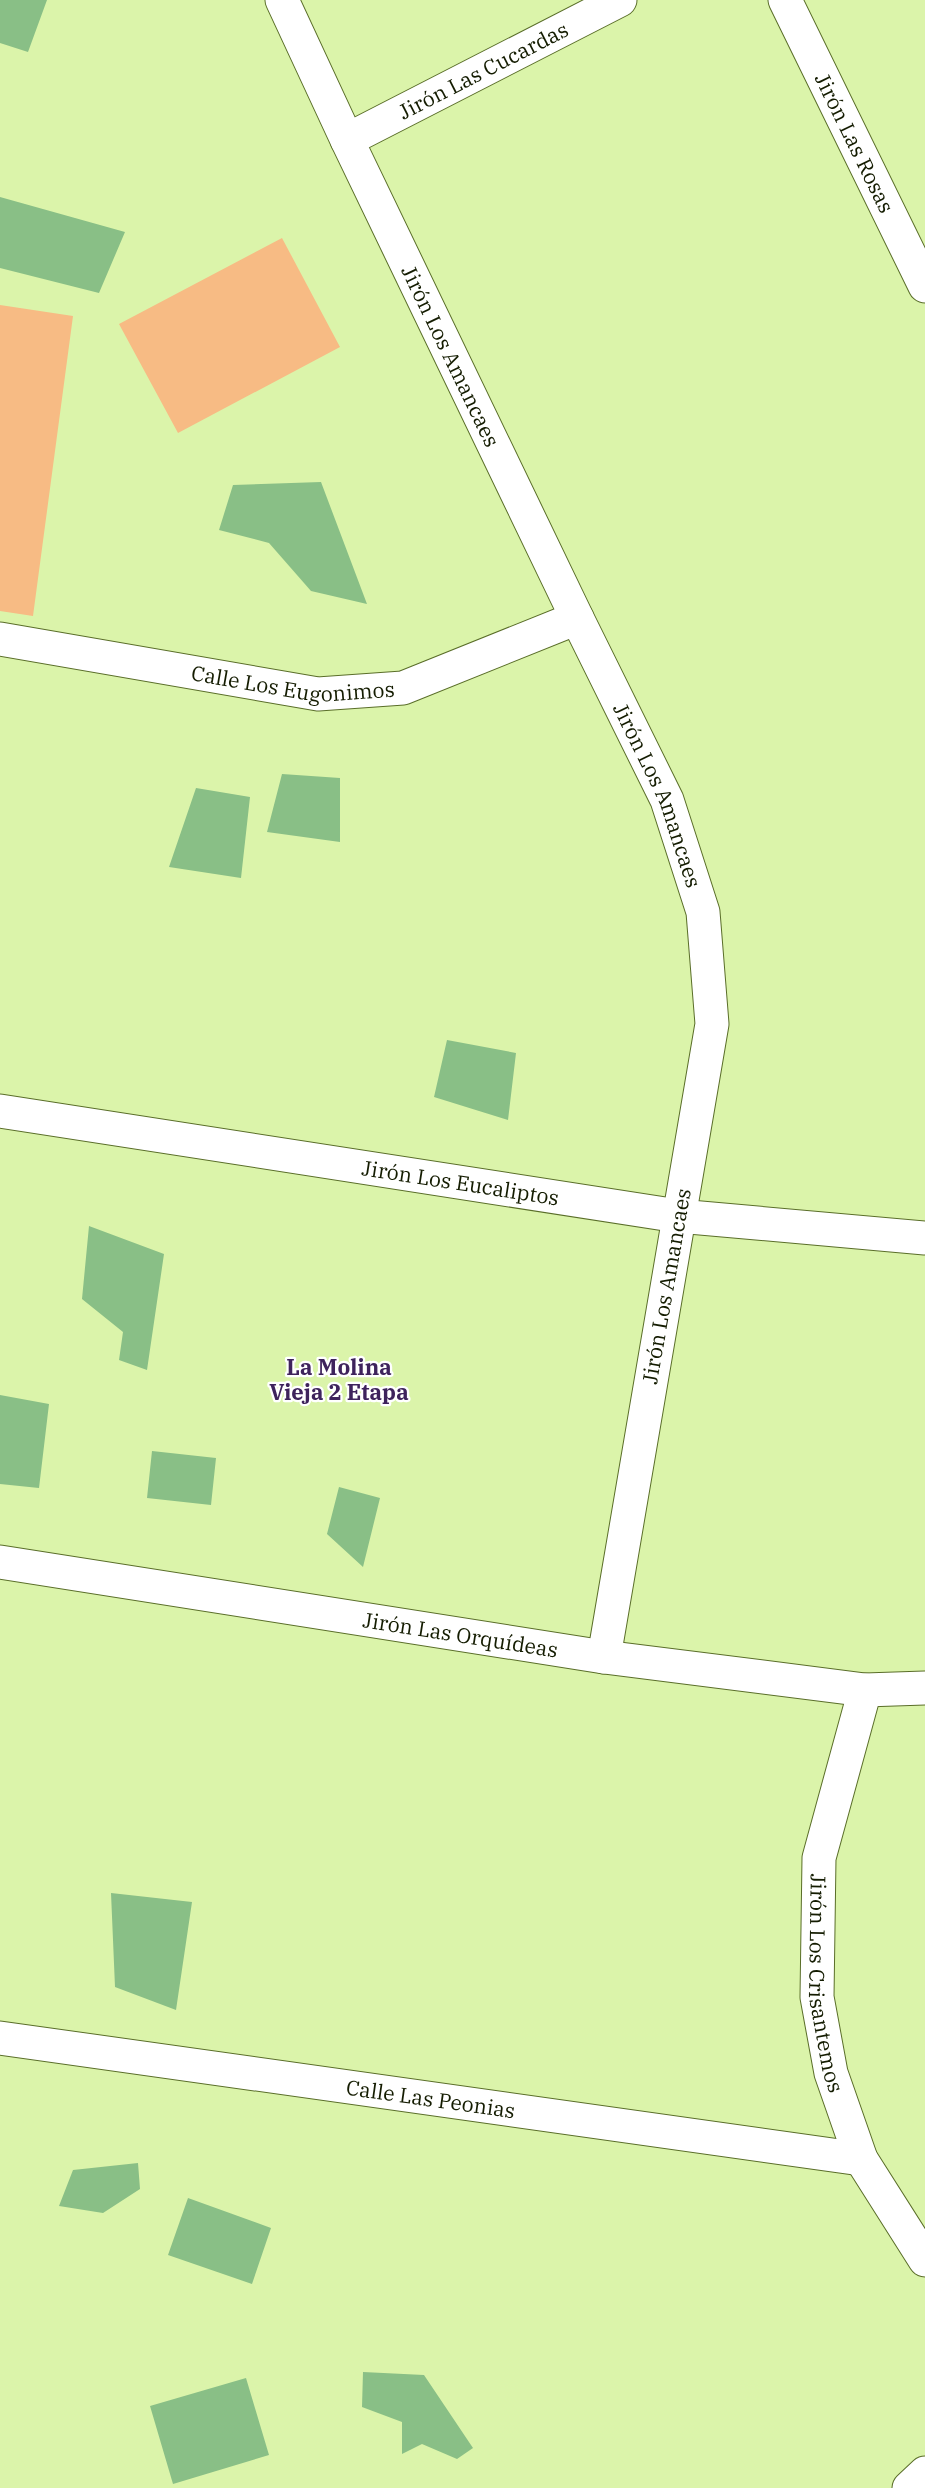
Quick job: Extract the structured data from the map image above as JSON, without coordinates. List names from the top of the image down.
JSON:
{
  "streets": {
    "street": [
      "Jirón Las Cucardas",
      "Jirón Las Rosas",
      "Jirón Los Amancaes",
      "Calle Los Eugonimos",
      "Jirón Los Eucaliptos",
      "Jirón Las Orquídeas",
      "Jirón Los Crisantemos",
      "Calle Las Peonias"
    ]
  },
  "crossings": [
    ["Jirón Las Cucardas", "Jirón Los Amancaes"],
    ["Jirón Los Amancaes", "Calle Los Eugonimos"],
    ["Jirón Los Amancaes", "Jirón Los Eucaliptos"],
    ["Jirón Los Amancaes", "Jirón Las Orquídeas"],
    ["Jirón Las Orquídeas", "Jirón Los Crisantemos"],
    ["Jirón Los Crisantemos", "Calle Las Peonias"]
  ],
  "districts": ["La Molina Vieja 2 Etapa"]
}
